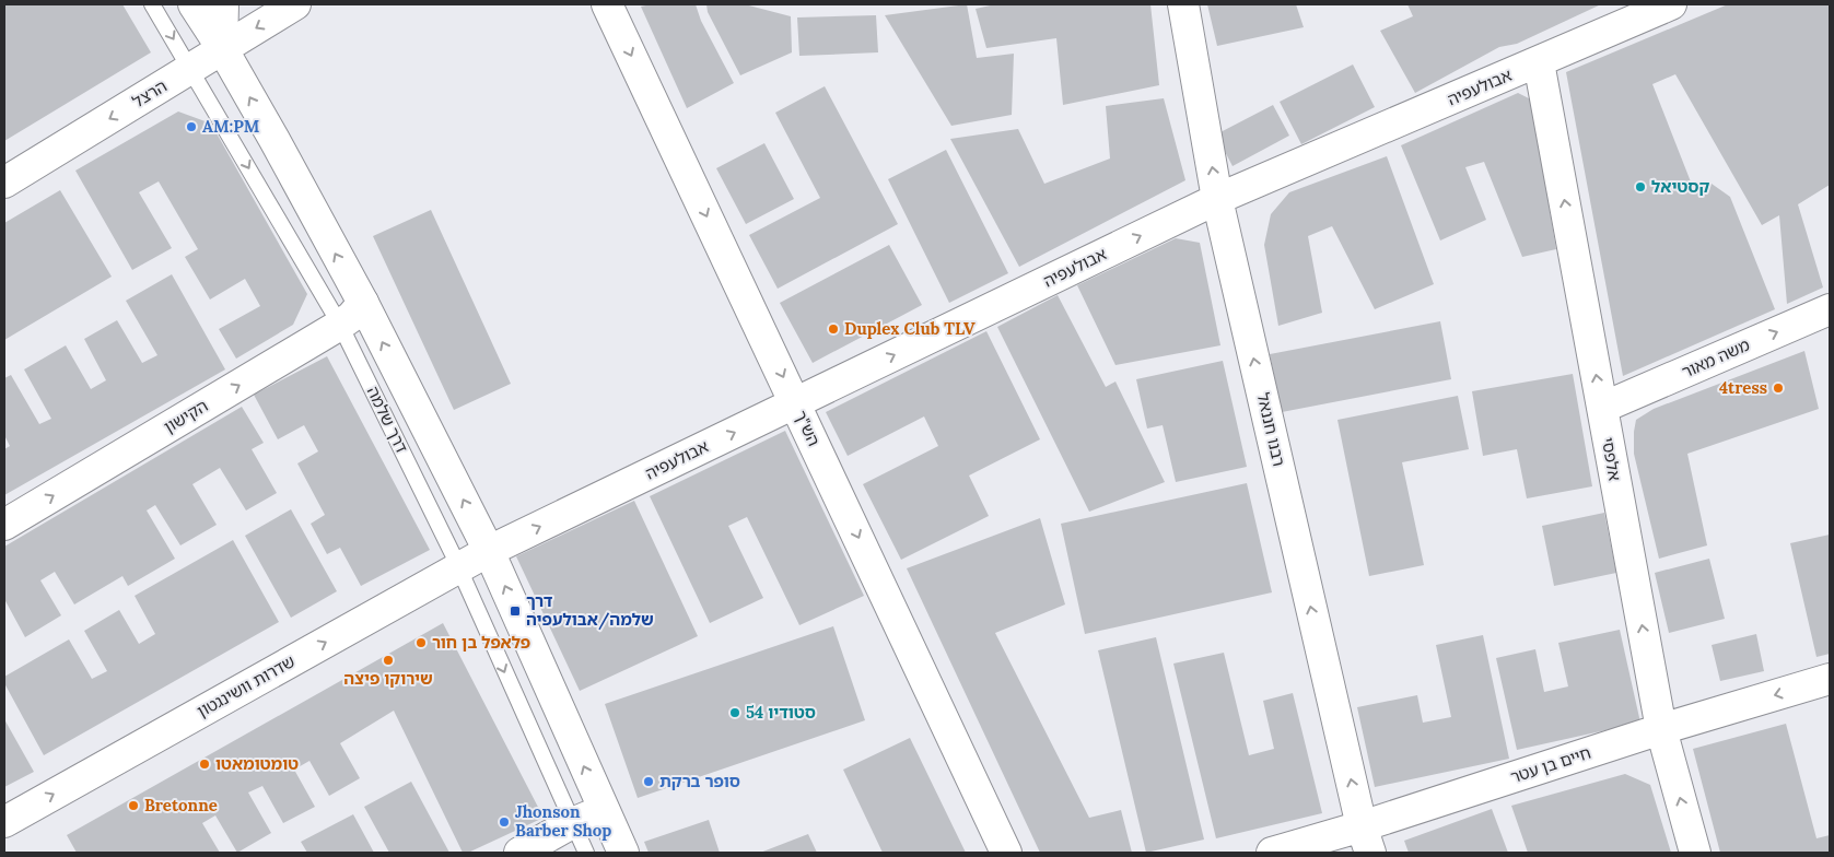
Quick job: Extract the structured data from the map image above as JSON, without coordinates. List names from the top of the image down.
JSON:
{
  "streets": {
    "street": [
      "אבולעפיה",
      "הרצל",
      "משה מאור",
      "הקישון",
      "דרך שלמה",
      "הש\"ך",
      "רבנו חננאל",
      "אלפסי",
      "שדרות וושינגטון",
      "חיים בן עטר"
    ]
  },
  "crossings": [
    ["אבולעפיה", "דרך שלמה"],
    ["אבולעפיה", "הש\"ך"],
    ["אבולעפיה", "רבנו חננאל"],
    ["אבולעפיה", "אלפסי"],
    ["אבולעפיה", "שדרות וושינגטון"],
    ["הרצל", "דרך שלמה"],
    ["משה מאור", "אלפסי"],
    ["הקישון", "דרך שלמה"],
    ["דרך שלמה", "שדרות וושינגטון"],
    ["רבנו חננאל", "חיים בן עטר"],
    ["אלפסי", "חיים בן עטר"]
  ],
  "one_way": [
    "אבולעפיה",
    "הרצל",
    "משה מאור",
    "הקישון",
    "הש\"ך",
    "רבנו חננאל",
    "אלפסי",
    "שדרות וושינגטון"
  ],
  "places": {
    "other": [
      "AM:PM",
      "קסטיאל",
      "Duplex Club TLV",
      "4tress",
      "פלאפל בן חור",
      "שירוקו פיצה",
      "סטודיו 54",
      "טומטומאטו",
      "סופר ברקת",
      "Bretonne",
      "Jhonson Barber Shop"
    ],
    "transit": ["דרך שלמה/אבולעפיה"]
  }
}
